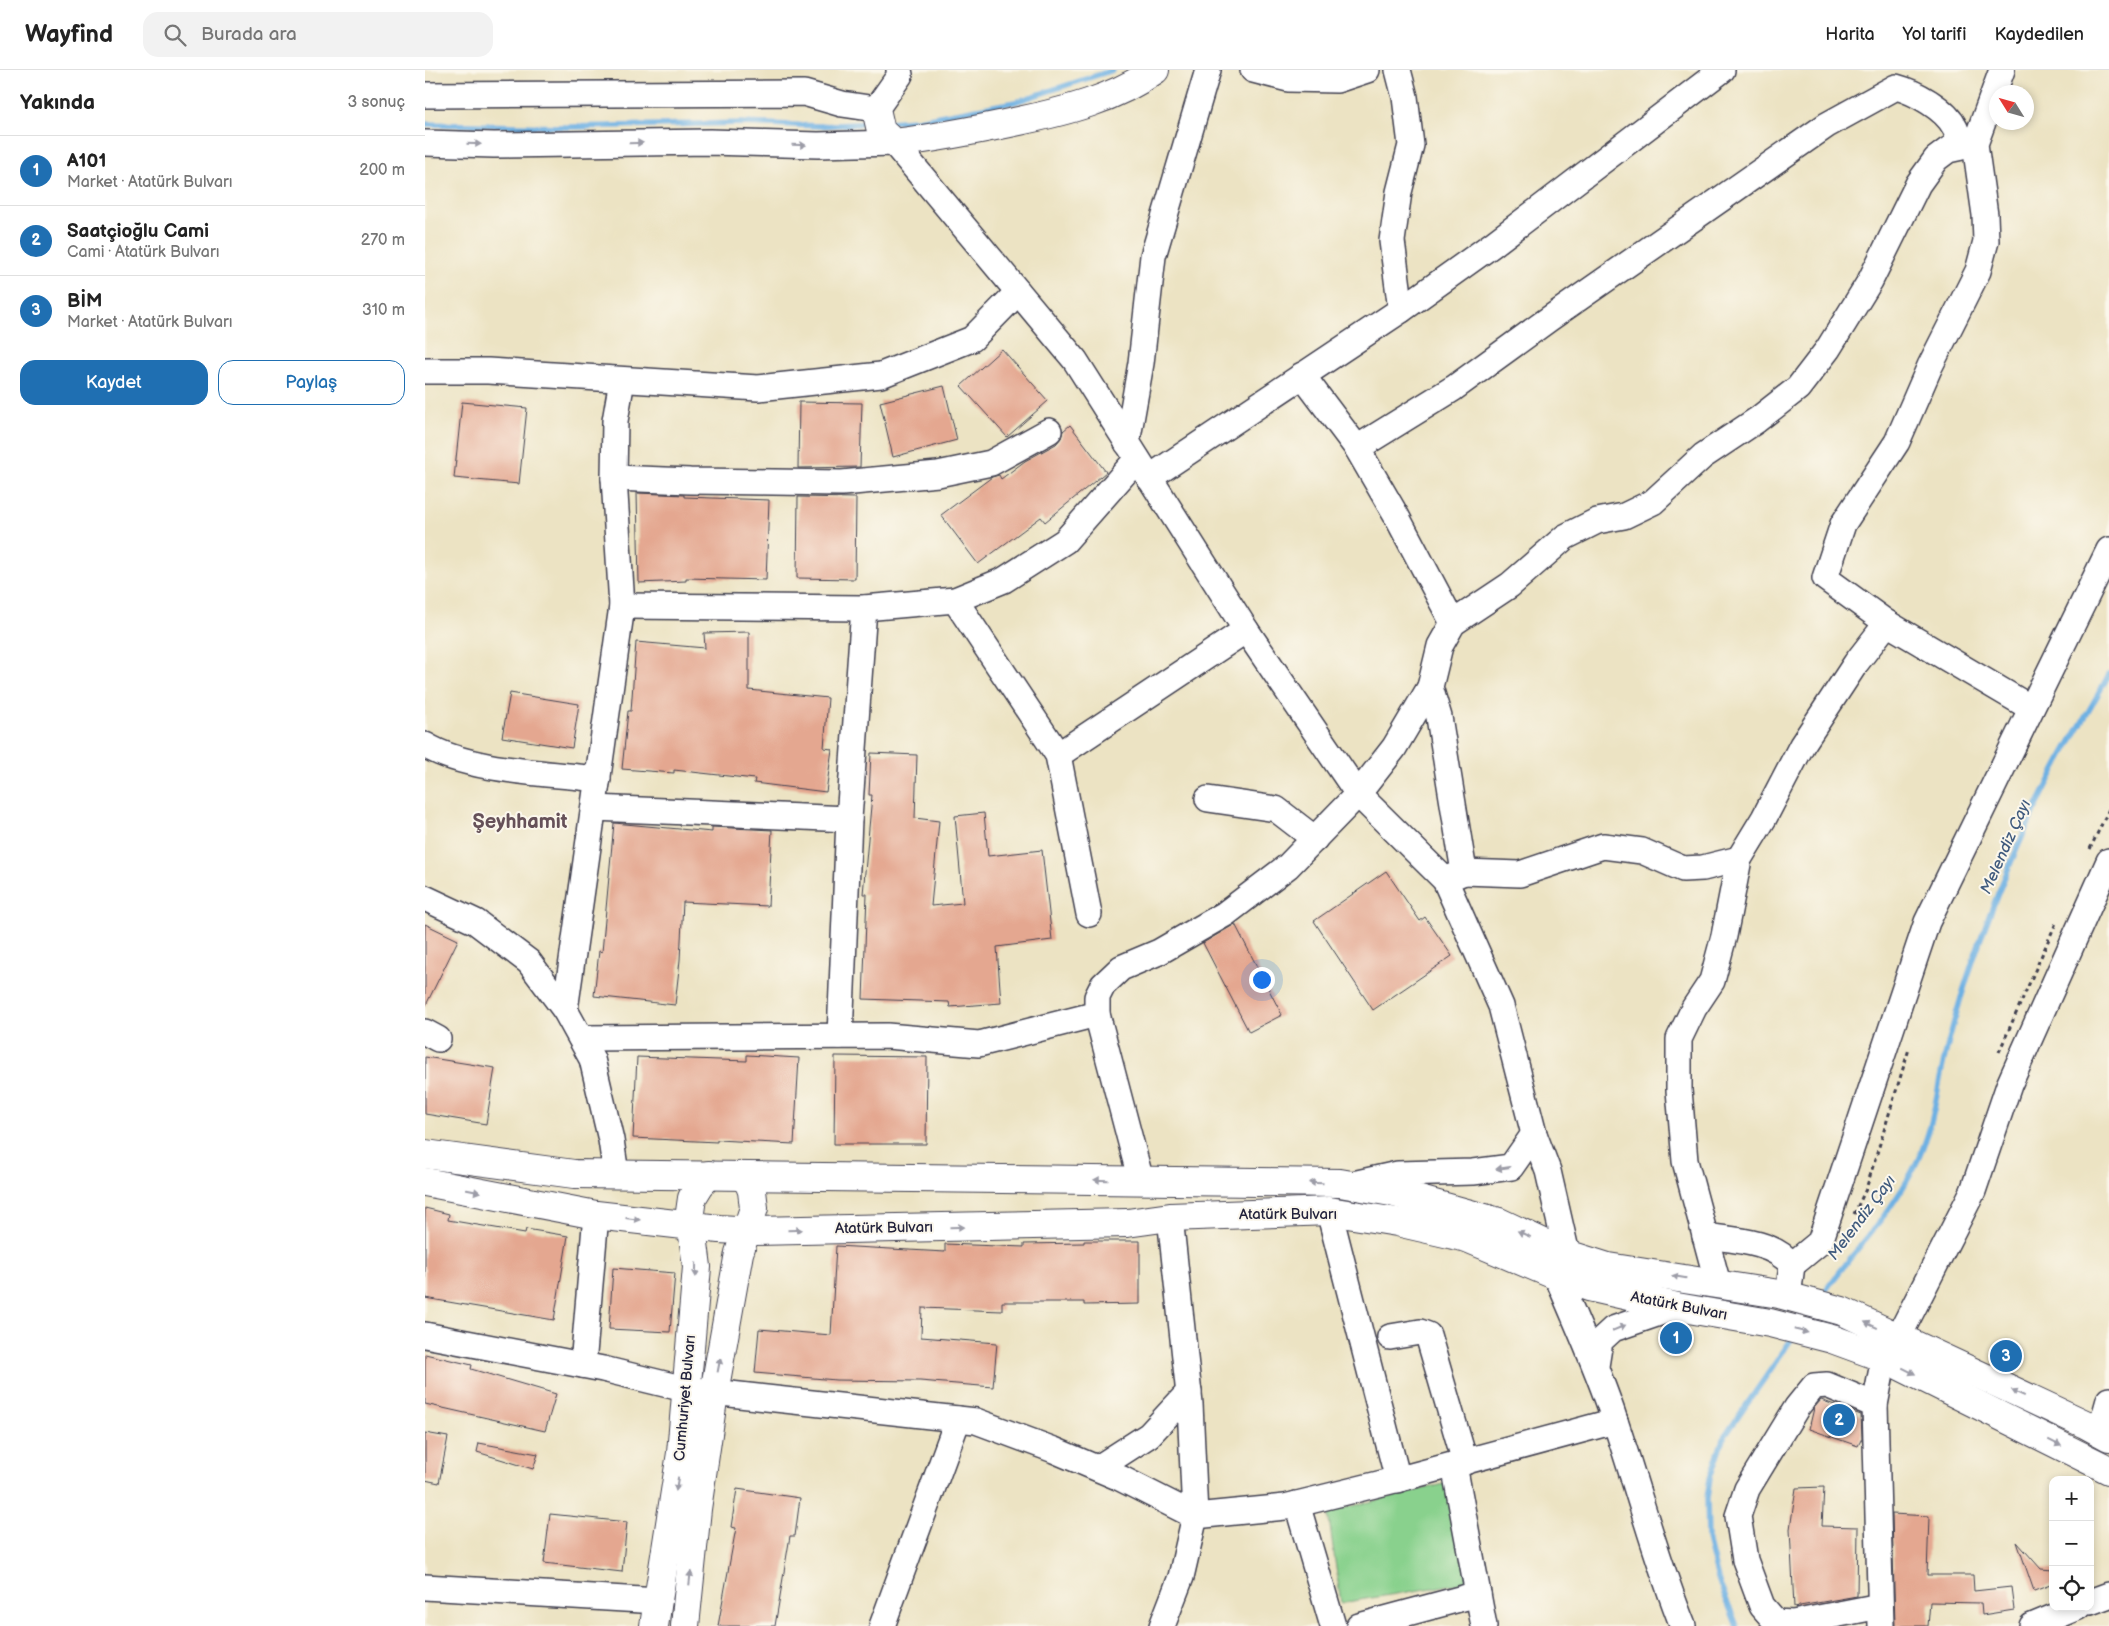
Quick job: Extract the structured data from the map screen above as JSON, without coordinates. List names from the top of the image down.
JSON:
{
  "streets": {
    "main road": ["Atatürk Bulvarı", "Cumhuriyet Bulvarı"]
  },
  "crossings": [
    ["Atatürk Bulvarı", "Cumhuriyet Bulvarı"]
  ],
  "districts": ["Şeyhhamit"],
  "water": ["Melendiz Çayı"],
  "north": "top left",
  "page": {
    "header": "Wayfind",
    "search": "Burada ara",
    "nav": ["Harita", "Yol tarifi", "Kaydedilen"],
    "heading": ["Yakında", "3 sonuç"],
    "list": [
      {
        "mark": "1",
        "name": "A101",
        "note": "Market · Atatürk Bulvarı",
        "value": "200 m"
      },
      {
        "mark": "2",
        "name": "Saatçioğlu Cami",
        "note": "Cami · Atatürk Bulvarı",
        "value": "270 m"
      },
      {
        "mark": "3",
        "name": "BİM",
        "note": "Market · Atatürk Bulvarı",
        "value": "310 m"
      }
    ],
    "buttons": ["Kaydet", "Paylaş"],
    "pins": ["1", "3", "2"],
    "map_buttons": ["+", "−"]
  }
}
